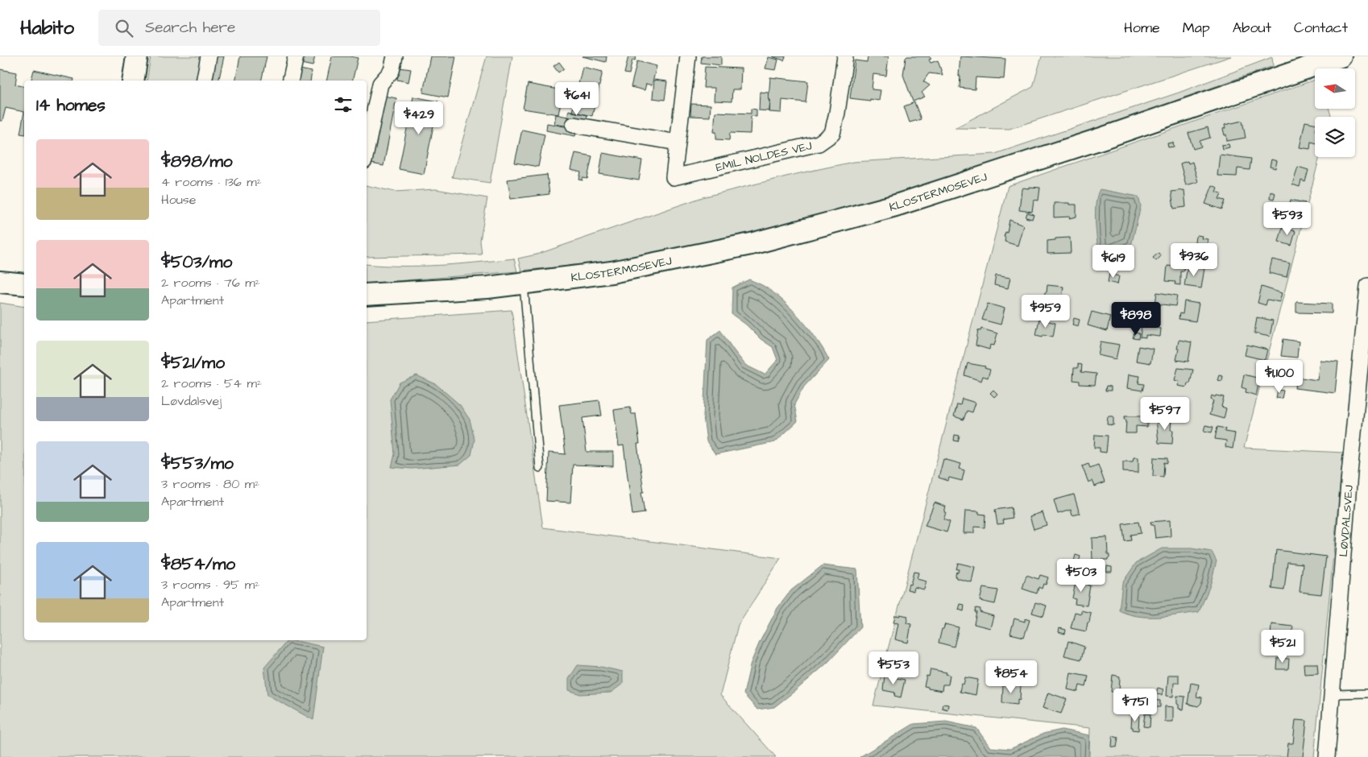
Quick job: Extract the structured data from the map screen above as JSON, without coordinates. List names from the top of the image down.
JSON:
{
  "streets": {
    "main road": ["KLOSTERMOSEVEJ"],
    "street": ["EMIL NOLDES VEJ", "LØVDALSVEJ"]
  },
  "north": "left",
  "page": {
    "header": "Habito",
    "search": "Search here",
    "nav": [
      "Home",
      "Map",
      "About",
      "Contact"
    ],
    "heading": "14 homes",
    "price": [
      "$641",
      "$429",
      "$593",
      "$936",
      "$619",
      "$959",
      "$898",
      "$1,100",
      "$597",
      "$503",
      "$521",
      "$553",
      "$854",
      "$751"
    ],
    "list": [
      {
        "name": "$898/mo",
        "note": "4 rooms · 136 m² · House"
      },
      {
        "name": "$503/mo",
        "note": "2 rooms · 76 m² · Apartment"
      },
      {
        "name": "$521/mo",
        "note": "2 rooms · 54 m² · Løvdalsvej"
      },
      {
        "name": "$553/mo",
        "note": "3 rooms · 80 m² · Apartment"
      },
      {
        "name": "$854/mo",
        "note": "3 rooms · 95 m² · Apartment"
      }
    ]
  }
}
